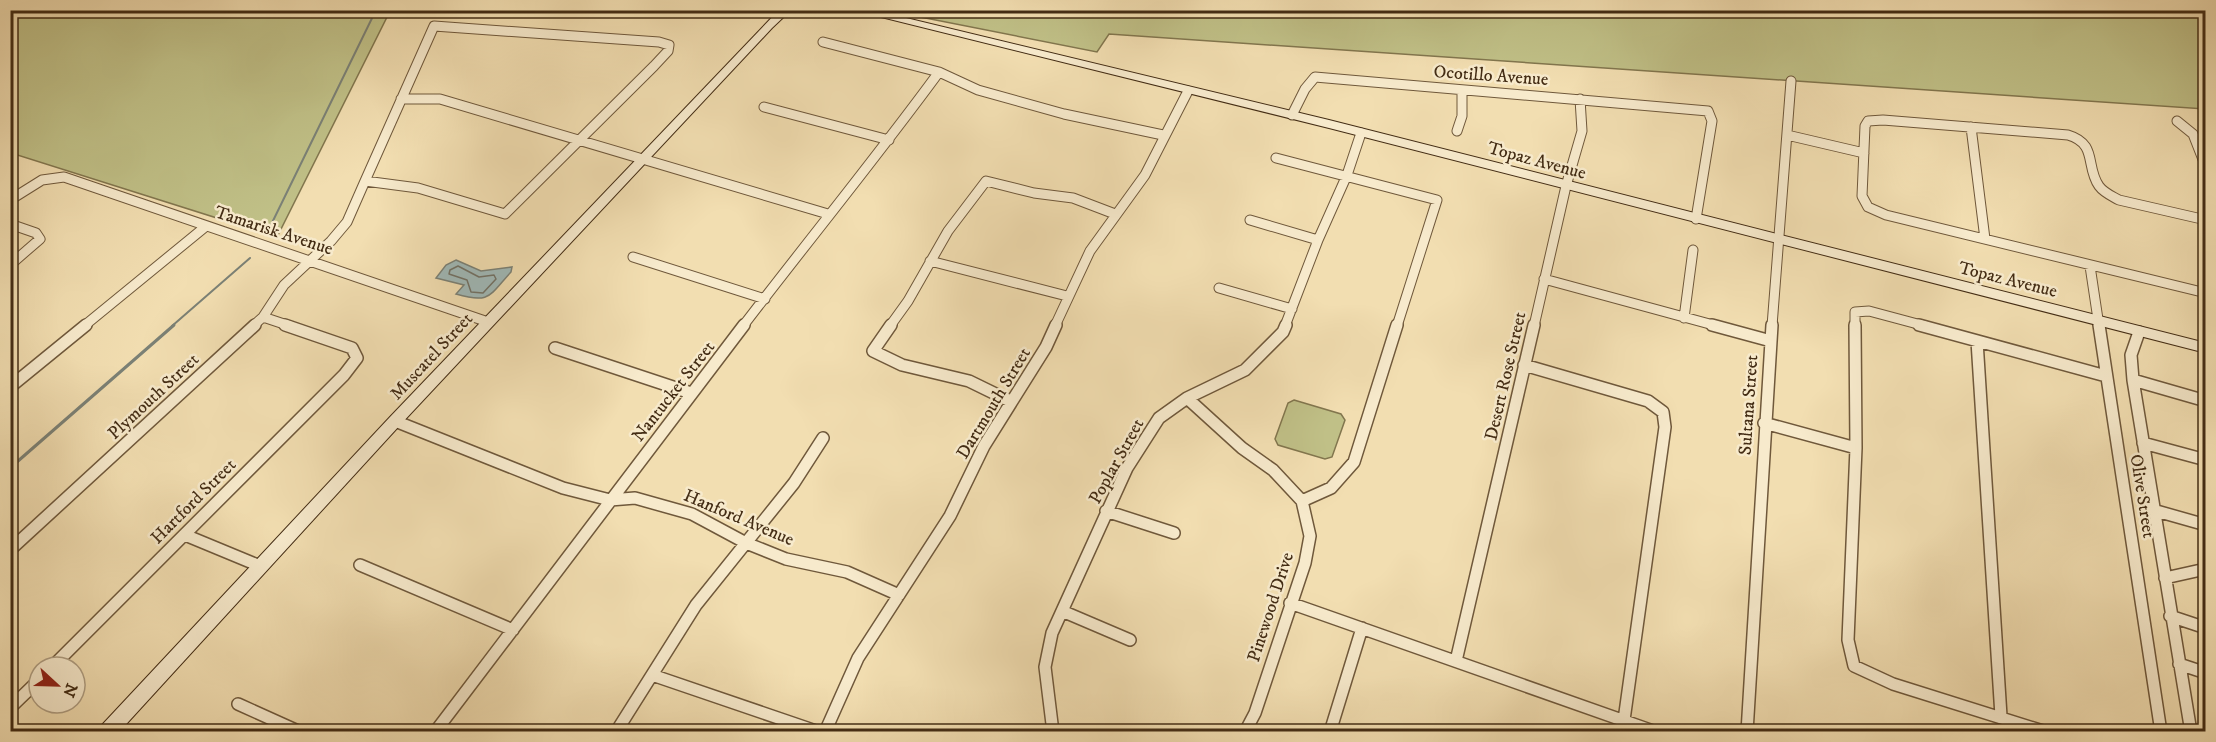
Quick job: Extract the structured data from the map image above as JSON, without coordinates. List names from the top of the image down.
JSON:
{
  "streets": {
    "street": [
      "Ocotillo Avenue",
      "Topaz Avenue",
      "Tamarisk Avenue",
      "Muscatel Street",
      "Desert Rose Street",
      "Nantucket Street",
      "Plymouth Street",
      "Dartmouth Street",
      "Sultana Street",
      "Poplar Street",
      "Olive Street",
      "Hartford Street",
      "Hanford Avenue",
      "Pinewood Drive"
    ]
  },
  "crossings": [
    ["Ocotillo Avenue", "Topaz Avenue"],
    ["Ocotillo Avenue", "Desert Rose Street"],
    ["Topaz Avenue", "Desert Rose Street"],
    ["Topaz Avenue", "Dartmouth Street"],
    ["Topaz Avenue", "Sultana Street"],
    ["Topaz Avenue", "Poplar Street"],
    ["Topaz Avenue", "Olive Street"],
    ["Tamarisk Avenue", "Muscatel Street"],
    ["Tamarisk Avenue", "Plymouth Street"],
    ["Muscatel Street", "Hanford Avenue"],
    ["Nantucket Street", "Hanford Avenue"],
    ["Plymouth Street", "Hartford Street"],
    ["Dartmouth Street", "Hanford Avenue"]
  ],
  "north": "right"
}
